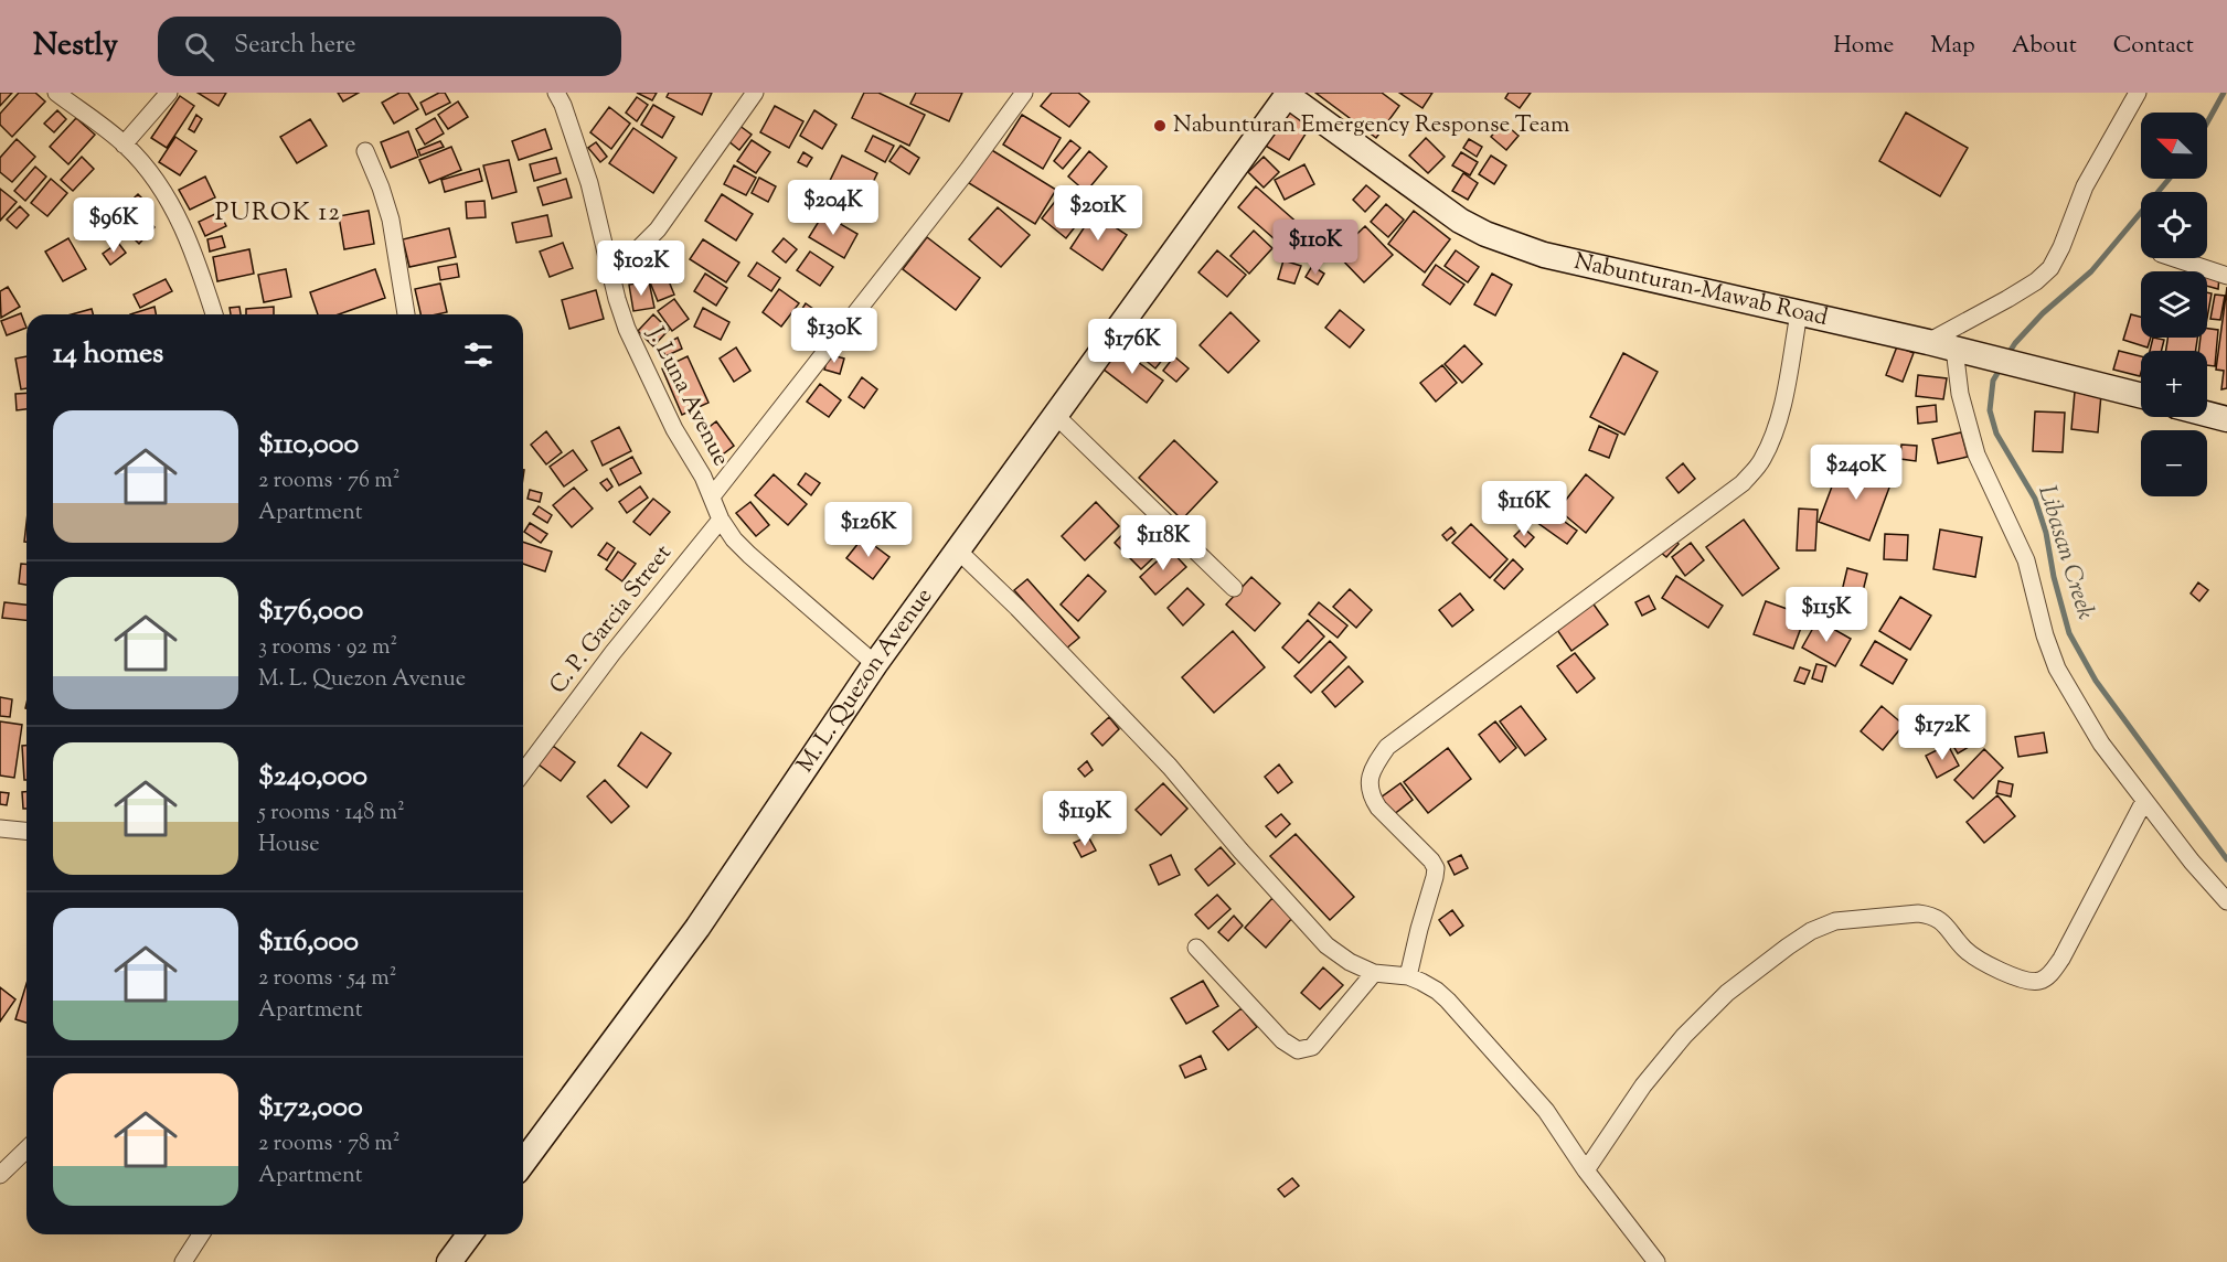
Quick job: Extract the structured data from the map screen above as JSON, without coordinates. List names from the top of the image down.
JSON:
{
  "streets": {
    "main road": ["Nabunturan-Mawab Road", "M. L. Quezon Avenue"],
    "street": ["J. Luna Avenue", "C. P. Garcia Street"]
  },
  "crossings": [
    ["Nabunturan-Mawab Road", "M. L. Quezon Avenue"],
    ["J. Luna Avenue", "C. P. Garcia Street"],
    ["J. Luna Avenue", "M. L. Quezon Avenue"]
  ],
  "districts": ["PUROK 12"],
  "water": ["Libasan Creek"],
  "places": ["Nabunturan Emergency Response Team"],
  "north": "top left",
  "page": {
    "header": "Nestly",
    "search": "Search here",
    "nav": [
      "Home",
      "Map",
      "About",
      "Contact"
    ],
    "map_buttons": ["+", "−"],
    "price": [
      "$204K",
      "$201K",
      "$96K",
      "$110K",
      "$102K",
      "$130K",
      "$176K",
      "$240K",
      "$116K",
      "$126K",
      "$118K",
      "$115K",
      "$172K",
      "$119K"
    ],
    "heading": "14 homes",
    "list": [
      {
        "name": "$110,000",
        "note": "2 rooms · 76 m² · Apartment"
      },
      {
        "name": "$176,000",
        "note": "3 rooms · 92 m² · M. L. Quezon Avenue"
      },
      {
        "name": "$240,000",
        "note": "5 rooms · 148 m² · House"
      },
      {
        "name": "$116,000",
        "note": "2 rooms · 54 m² · Apartment"
      },
      {
        "name": "$172,000",
        "note": "2 rooms · 78 m² · Apartment"
      }
    ]
  }
}
